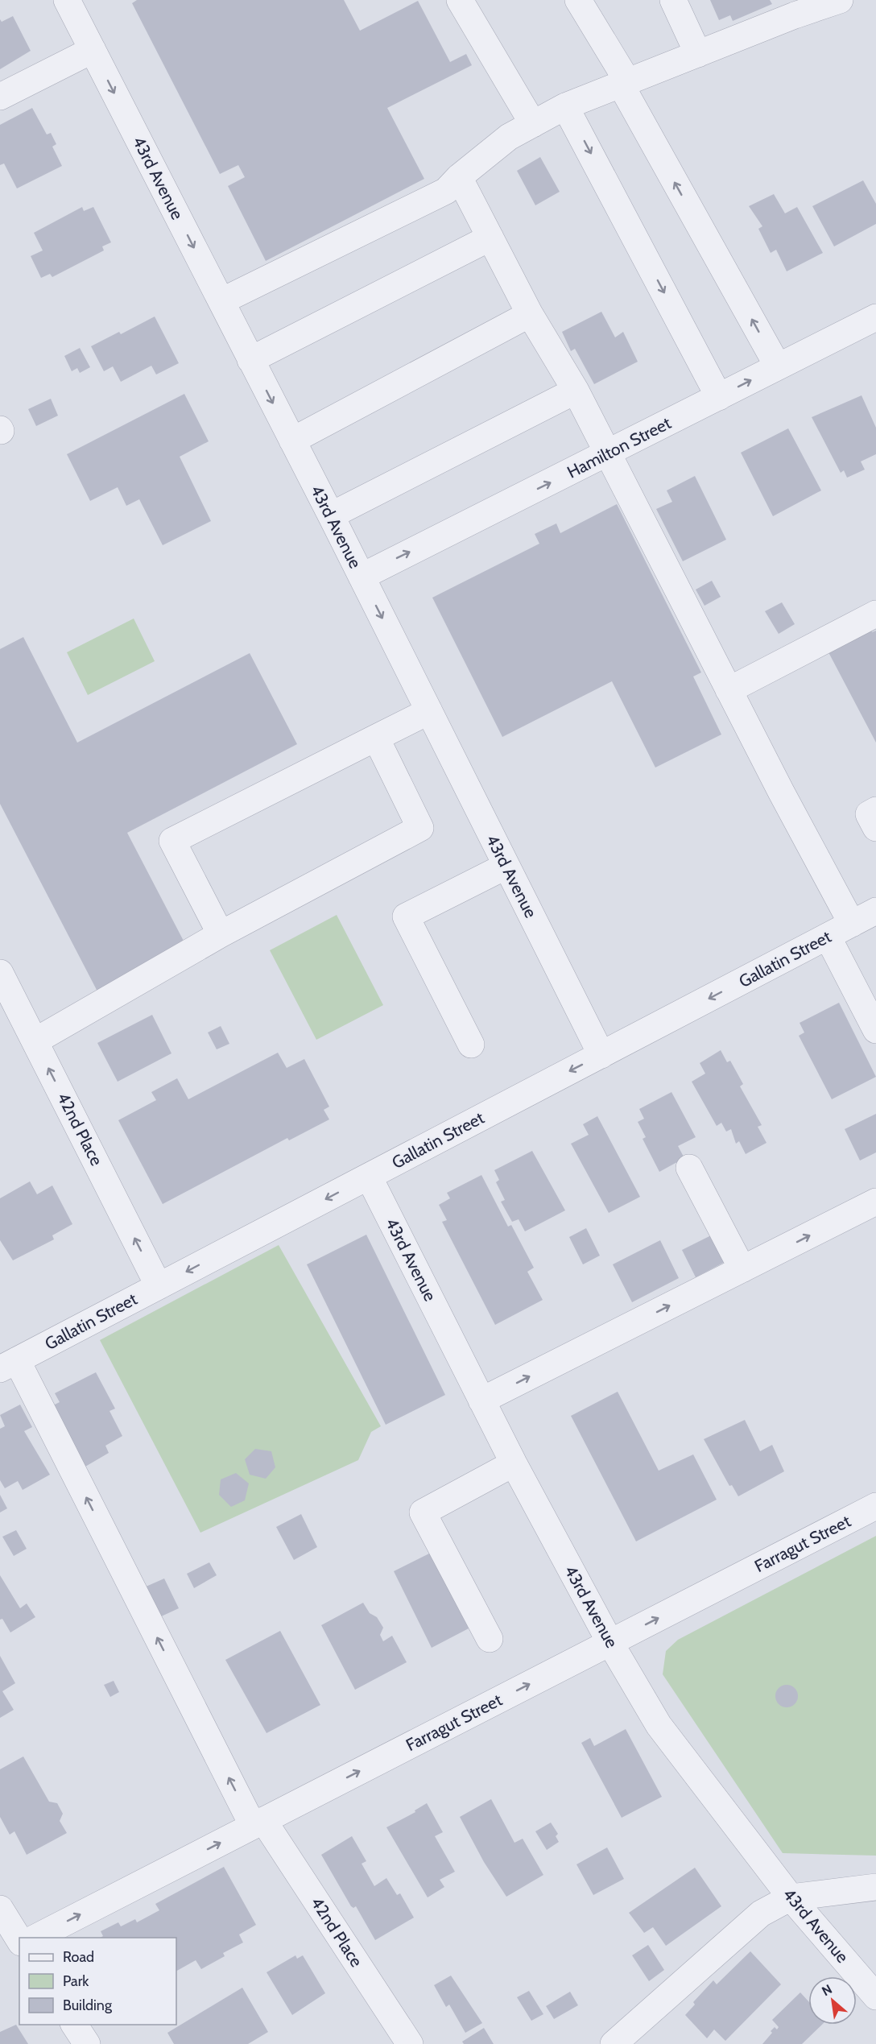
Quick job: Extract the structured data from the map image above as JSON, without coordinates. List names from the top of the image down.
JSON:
{
  "streets": {
    "street": [
      "43rd Avenue",
      "Hamilton Street",
      "Gallatin Street",
      "42nd Place",
      "Farragut Street"
    ]
  },
  "crossings": [
    ["43rd Avenue", "Hamilton Street"],
    ["43rd Avenue", "Gallatin Street"],
    ["43rd Avenue", "Farragut Street"],
    ["Gallatin Street", "42nd Place"],
    ["42nd Place", "Farragut Street"]
  ],
  "one_way": ["Gallatin Street", "42nd Place", "Farragut Street"],
  "legend": ["Road", "Park", "Building"],
  "north": "top left"
}
